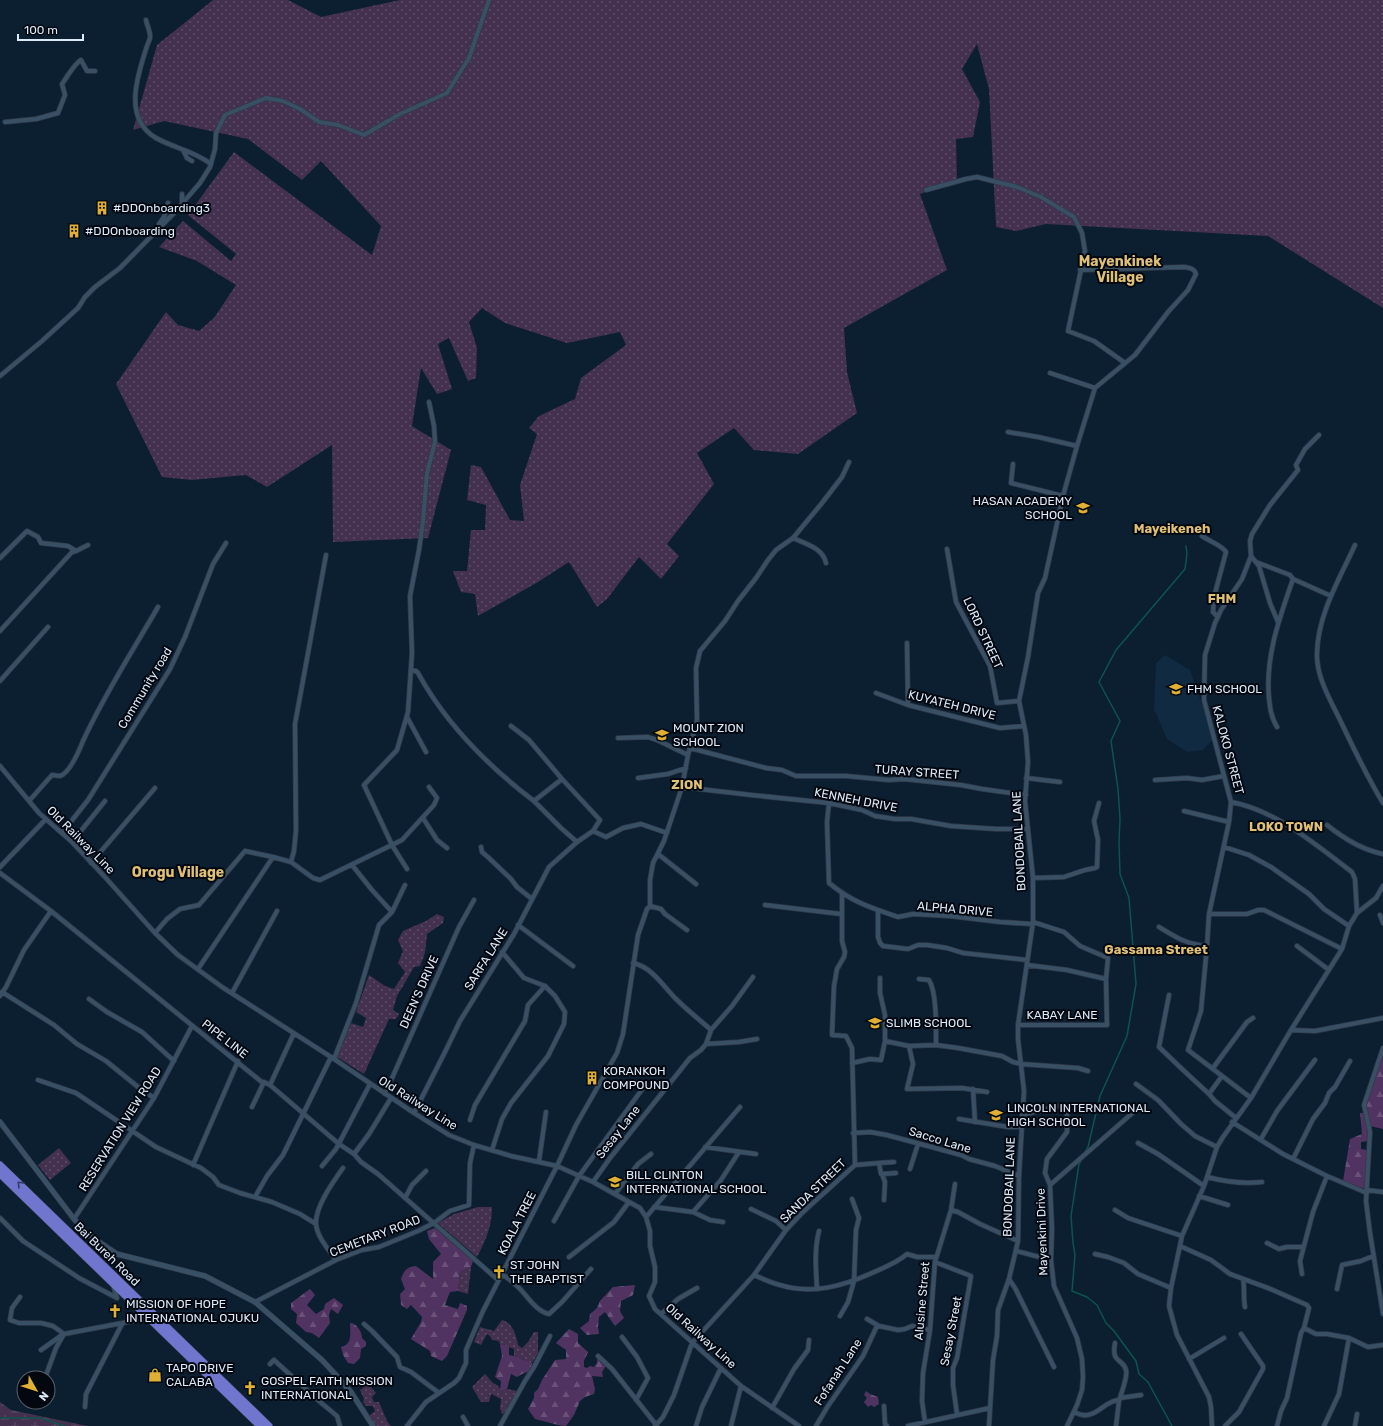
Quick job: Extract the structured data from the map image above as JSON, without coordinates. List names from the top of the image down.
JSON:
{
  "streets": {
    "highway": ["Bai Bureh Road"],
    "street": [
      "LORD STREET",
      "Community road",
      "KUYATEH DRIVE",
      "KALOKO STREET",
      "TURAY STREET",
      "KENNEH DRIVE",
      "Old Railway Line",
      "BONDOBAIL LANE",
      "ALPHA DRIVE",
      "SARFA LANE",
      "DEEN'S DRIVE",
      "KABAY LANE",
      "PIPE LINE",
      "RESERVATION VIEW ROAD",
      "Sesay Lane",
      "Sacco Lane",
      "SANDA STREET",
      "KOALA TREE",
      "Mayenkini Drive",
      "CEMETARY ROAD",
      "Alusine Street",
      "Sesay Street",
      "Fofanah Lane"
    ]
  },
  "crossings": [
    ["LORD STREET", "BONDOBAIL LANE"],
    ["Community road", "Old Railway Line"],
    ["KUYATEH DRIVE", "BONDOBAIL LANE"],
    ["TURAY STREET", "BONDOBAIL LANE"],
    ["KENNEH DRIVE", "BONDOBAIL LANE"],
    ["KENNEH DRIVE", "ALPHA DRIVE"],
    ["Old Railway Line", "SARFA LANE"],
    ["Old Railway Line", "DEEN'S DRIVE"],
    ["Old Railway Line", "Sesay Lane"],
    ["Old Railway Line", "SANDA STREET"],
    ["Old Railway Line", "KOALA TREE"],
    ["Old Railway Line", "CEMETARY ROAD"],
    ["BONDOBAIL LANE", "ALPHA DRIVE"],
    ["BONDOBAIL LANE", "KABAY LANE"],
    ["BONDOBAIL LANE", "Sacco Lane"],
    ["BONDOBAIL LANE", "Mayenkini Drive"],
    ["ALPHA DRIVE", "KABAY LANE"],
    ["PIPE LINE", "RESERVATION VIEW ROAD"],
    ["PIPE LINE", "KOALA TREE"],
    ["PIPE LINE", "CEMETARY ROAD"],
    ["Sacco Lane", "SANDA STREET"],
    ["Alusine Street", "Sesay Street"]
  ],
  "districts": [
    "Mayenkinek Village",
    "Mayeikeneh",
    "FHM",
    "ZION",
    "LOKO TOWN",
    "Orogu Village",
    "Gassama Street"
  ],
  "places": {
    "building": ["#DDOnboarding3", "#DDOnboarding", "KORANKOH COMPOUND"],
    "school or university": [
      "HASAN ACADEMY SCHOOL",
      "FHM SCHOOL",
      "MOUNT ZION SCHOOL",
      "SLIMB SCHOOL",
      "LINCOLN INTERNATIONAL HIGH SCHOOL",
      "BILL CLINTON INTERNATIONAL SCHOOL"
    ],
    "church": ["ST JOHN THE BAPTIST", "MISSION OF HOPE INTERNATIONAL OJUKU", "GOSPEL FAITH MISSION INTERNATIONAL"],
    "shop": ["TAPO DRIVE CALABA"]
  },
  "scale_bar": "100 m",
  "north": "bottom right"
}
